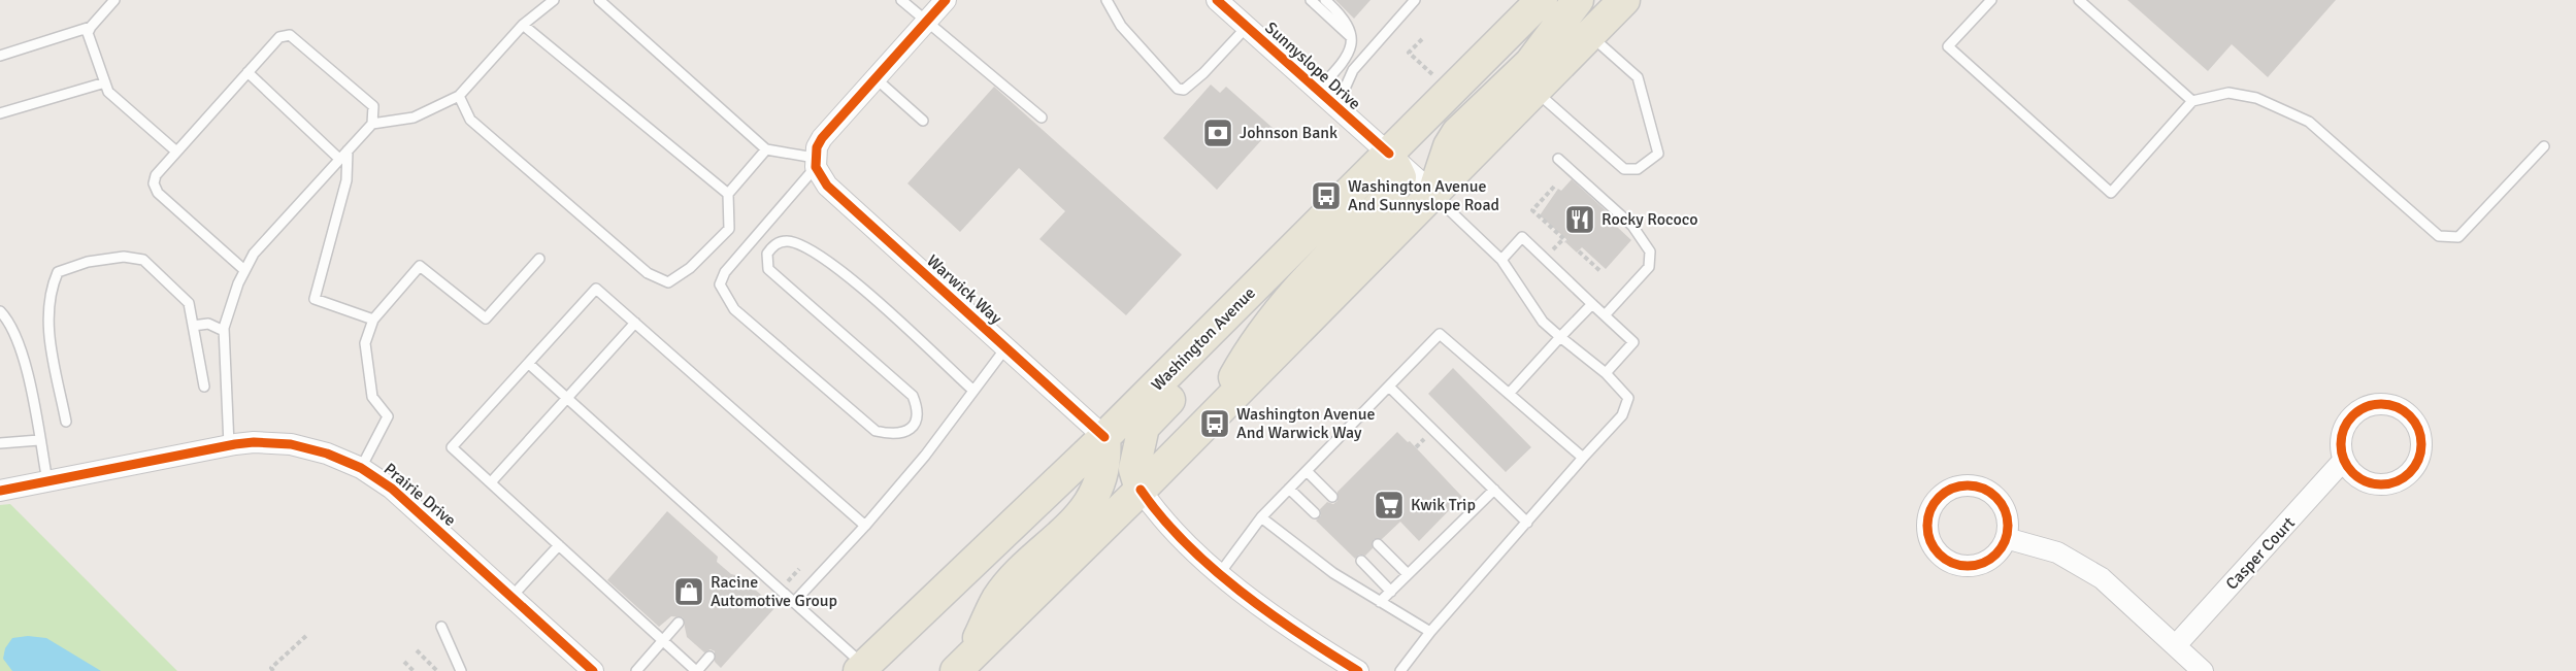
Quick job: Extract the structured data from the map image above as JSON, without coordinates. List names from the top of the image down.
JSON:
{
  "streets": {
    "main road": ["Washington Avenue"],
    "street": [
      "Sunnyslope Drive",
      "Warwick Way",
      "Prairie Drive",
      "Casper Court"
    ]
  },
  "crossings": [
    ["Sunnyslope Drive", "Washington Avenue"],
    ["Warwick Way", "Washington Avenue"]
  ],
  "places": {
    "bank": ["Johnson Bank"],
    "bus stop": ["Washington Avenue And Sunnyslope Road", "Washington Avenue And Warwick Way"],
    "restaurant": ["Rocky Rococo"],
    "supermarket": ["Kwik Trip"],
    "shop": ["Racine Automotive Group"]
  }
}
